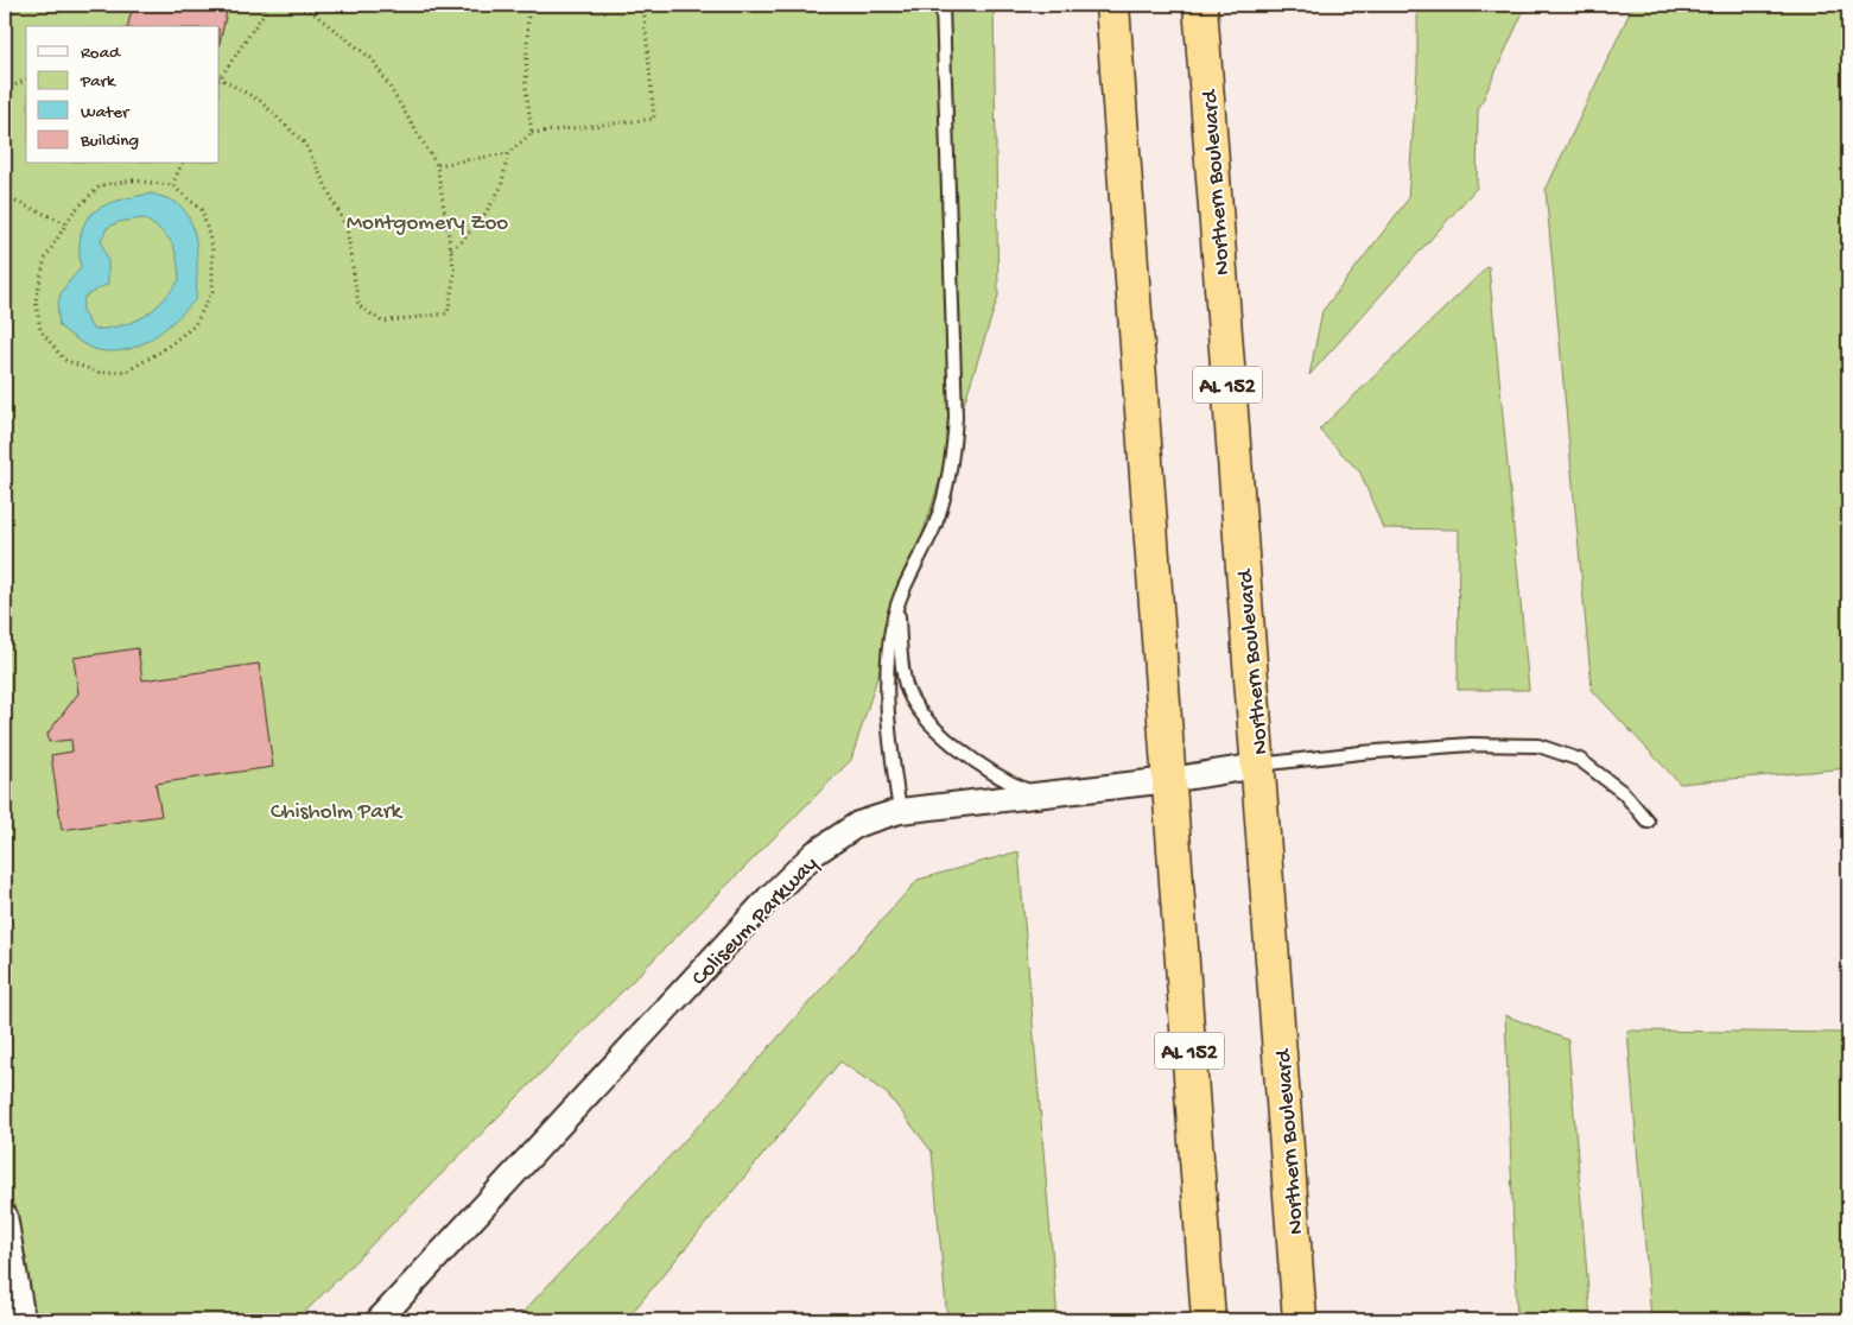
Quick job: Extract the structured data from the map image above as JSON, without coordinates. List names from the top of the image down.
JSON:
{
  "streets": {
    "highway": ["Northern Boulevard", "AL 152"],
    "street": ["Coliseum Parkway"]
  },
  "crossings": [
    ["Northern Boulevard", "Coliseum Parkway"],
    ["AL 152", "Coliseum Parkway"]
  ],
  "parks": ["Montgomery Zoo", "Chisholm Park"],
  "legend": [
    "Road",
    "Park",
    "Water",
    "Building"
  ]
}
